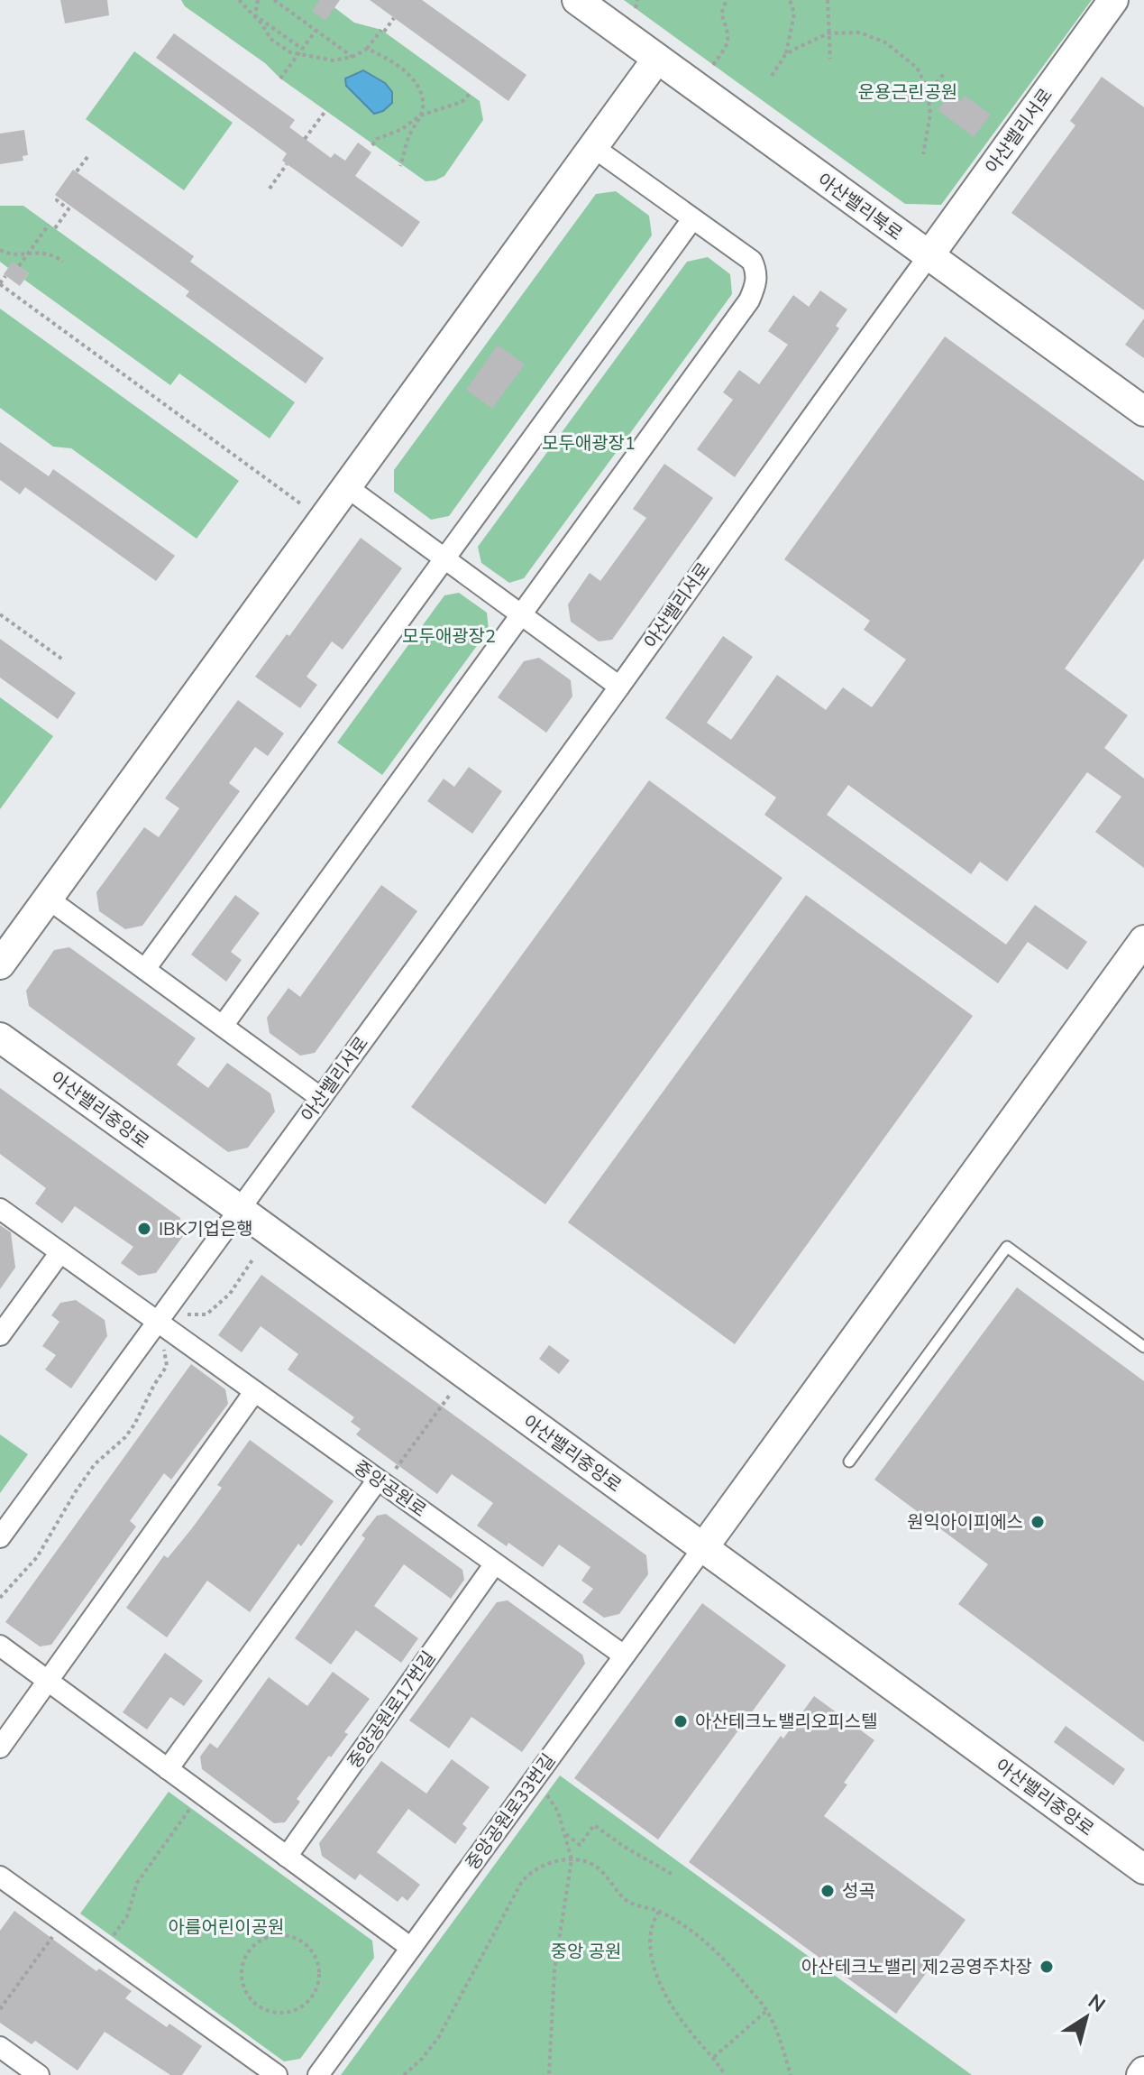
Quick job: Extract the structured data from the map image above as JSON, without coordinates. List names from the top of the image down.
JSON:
{
  "streets": {
    "street": [
      "아산밸리서로",
      "아산밸리북로",
      "아산밸리중앙로",
      "중앙공원로",
      "중앙공원로17번길",
      "중앙공원로33번길"
    ]
  },
  "crossings": [
    ["아산밸리서로", "아산밸리북로"],
    ["아산밸리서로", "아산밸리중앙로"],
    ["아산밸리중앙로", "중앙공원로33번길"],
    ["중앙공원로", "중앙공원로17번길"],
    ["중앙공원로", "중앙공원로33번길"]
  ],
  "parks": [
    "운용근린공원",
    "모두애광장1",
    "모두애광장2",
    "아름어린이공원",
    "중앙 공원"
  ],
  "places": [
    "IBK기업은행",
    "원익아이피에스",
    "아산테크노밸리오피스텔",
    "성곡",
    "아산테크노밸리 제2공영주차장"
  ],
  "north": "top right"
}
